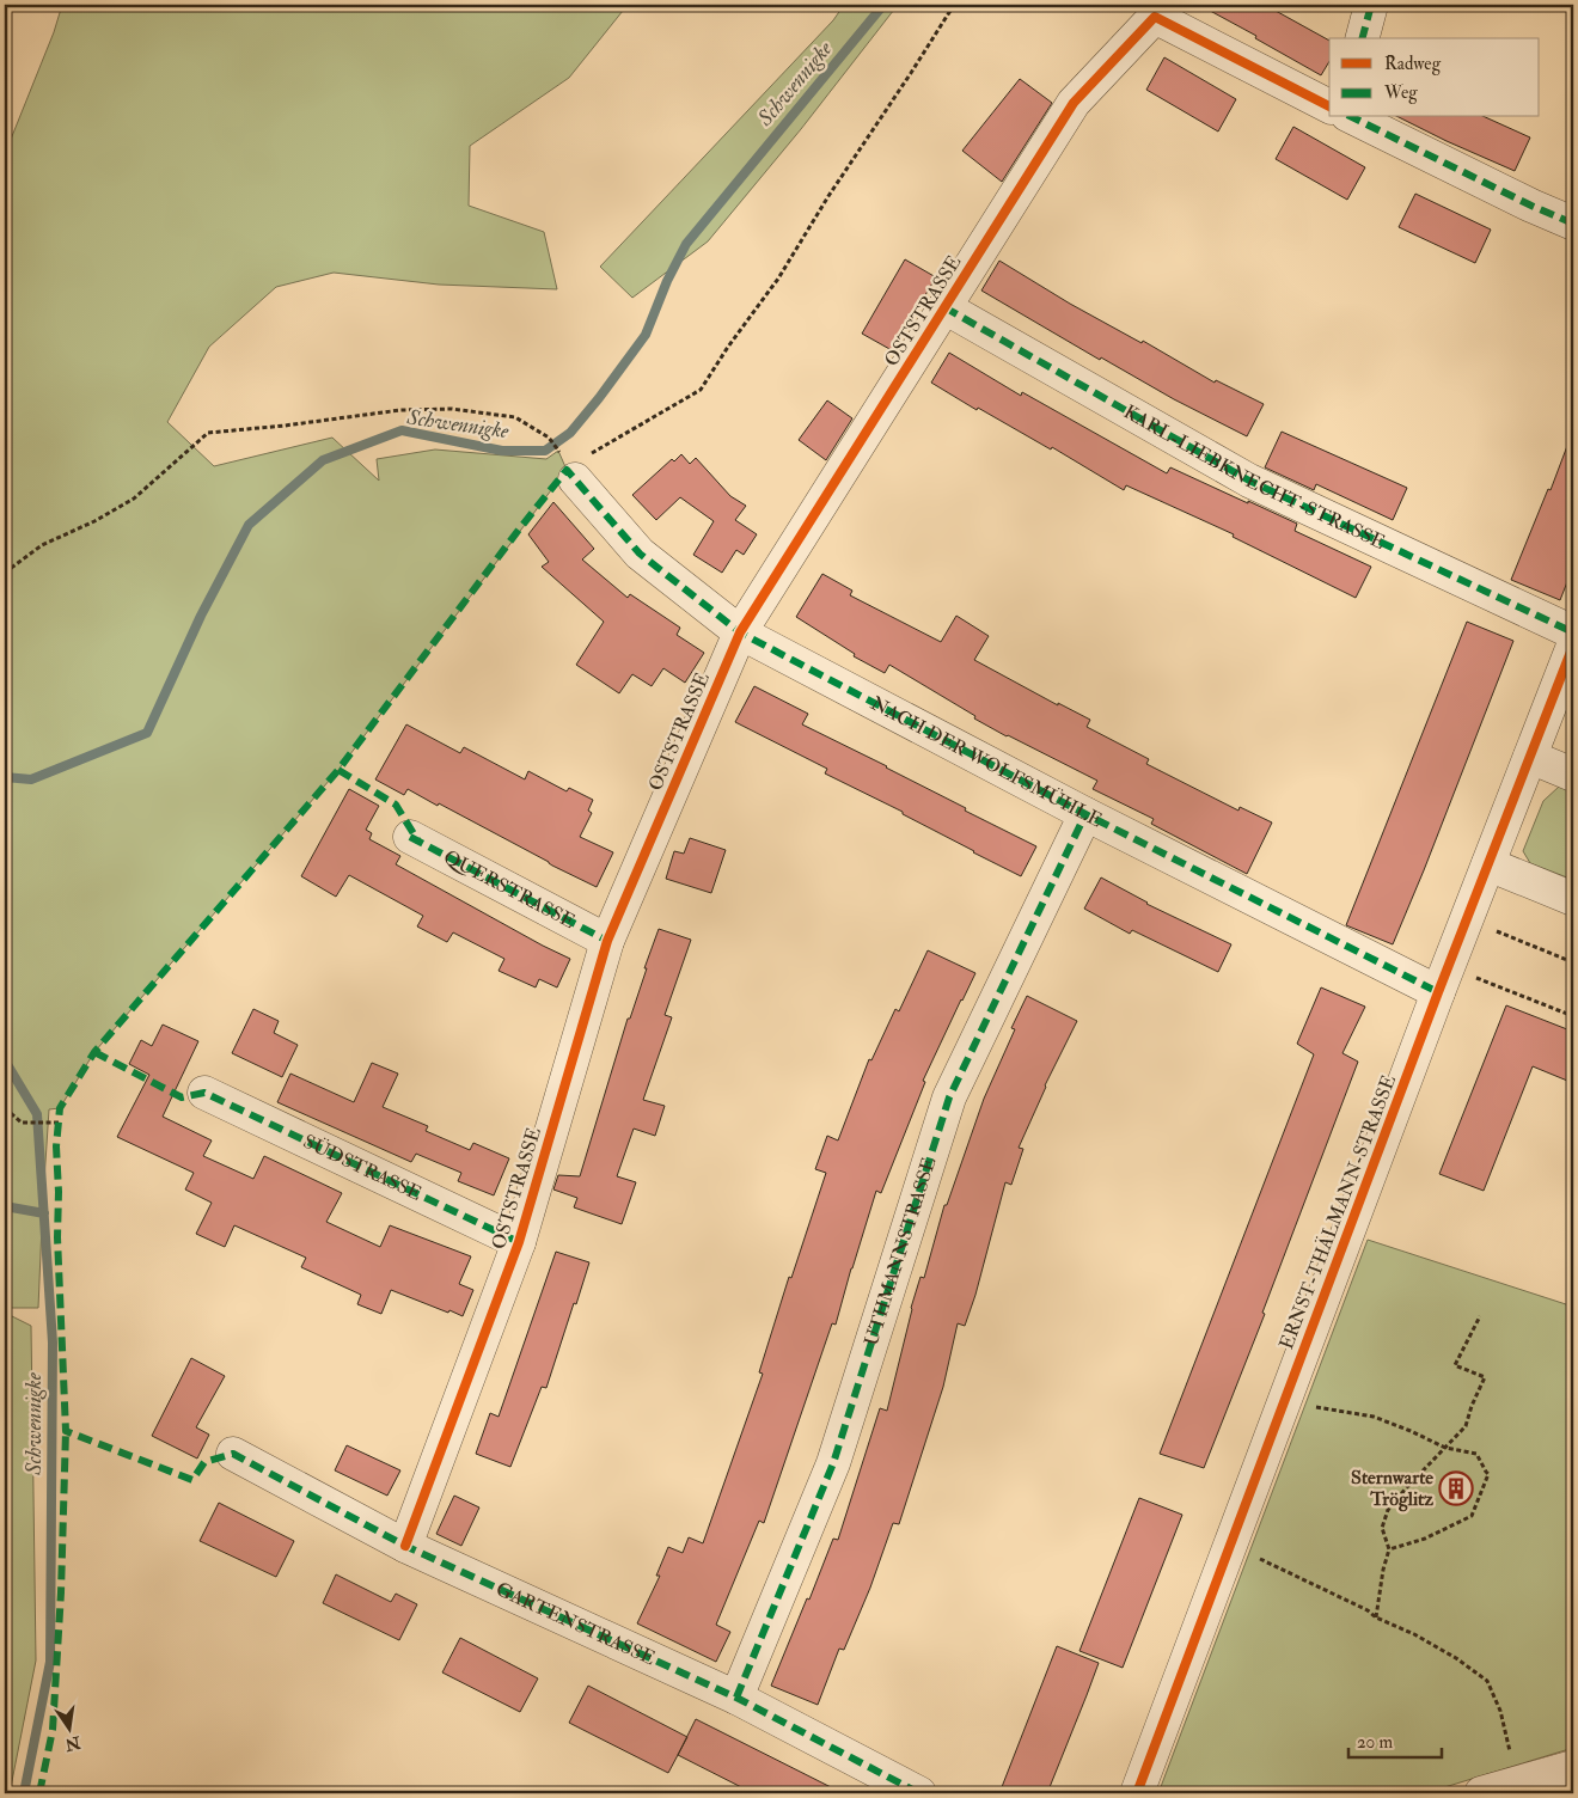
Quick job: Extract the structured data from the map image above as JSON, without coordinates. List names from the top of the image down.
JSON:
{
  "streets": {
    "street": [
      "OSTSTRASSE",
      "KARL-LIEBKNECHT-STRASSE",
      "NACH DER WOLFSMÜHLE",
      "QUERSTRASSE",
      "SÜDSTRASSE",
      "ERNST-THÄLMANN-STRASSE",
      "UTHMANNSTRASSE",
      "GARTENSTRASSE"
    ]
  },
  "crossings": [
    ["OSTSTRASSE", "KARL-LIEBKNECHT-STRASSE"],
    ["OSTSTRASSE", "NACH DER WOLFSMÜHLE"],
    ["OSTSTRASSE", "QUERSTRASSE"],
    ["OSTSTRASSE", "SÜDSTRASSE"],
    ["OSTSTRASSE", "GARTENSTRASSE"],
    ["NACH DER WOLFSMÜHLE", "ERNST-THÄLMANN-STRASSE"],
    ["NACH DER WOLFSMÜHLE", "UTHMANNSTRASSE"],
    ["UTHMANNSTRASSE", "GARTENSTRASSE"]
  ],
  "water": ["Schwennigke"],
  "places": {
    "building": ["Sternwarte Tröglitz"]
  },
  "legend": ["Radweg", "Weg"],
  "scale_bar": "20 m",
  "north": "bottom"
}
